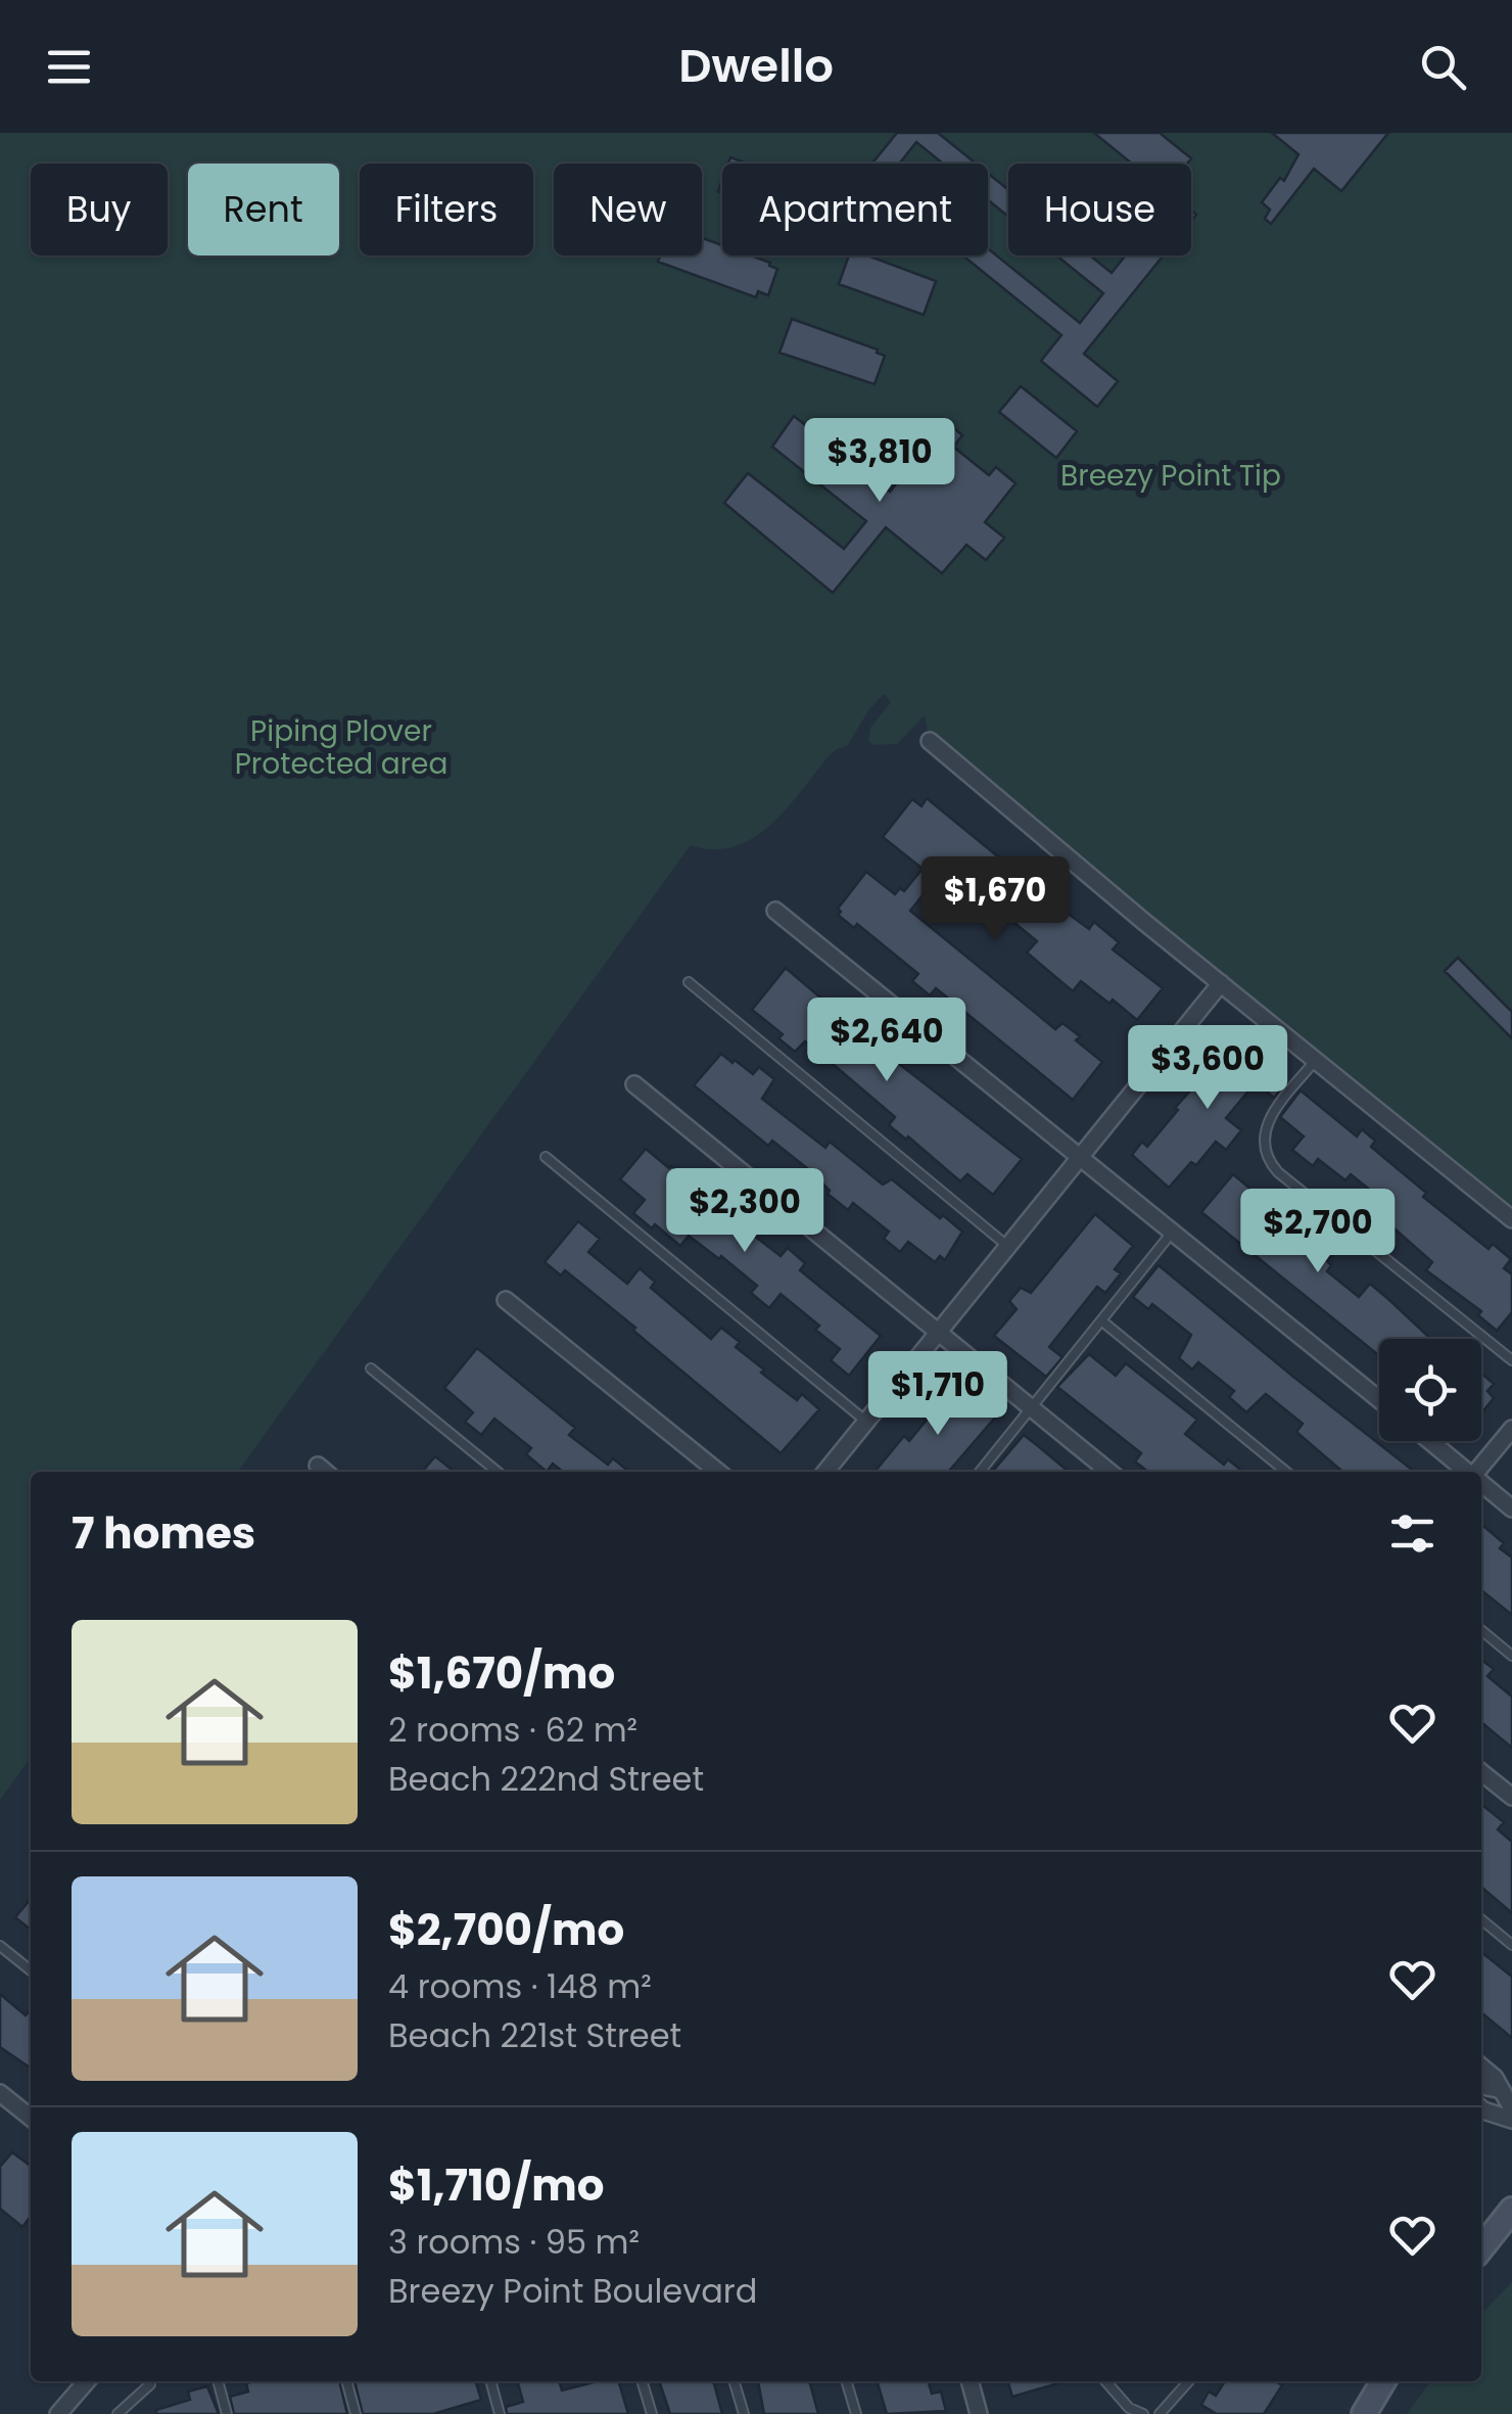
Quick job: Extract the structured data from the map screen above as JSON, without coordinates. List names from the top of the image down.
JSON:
{
  "parks": ["Breezy Point Tip", "Piping Plover Protected area"],
  "page": {
    "header": "Dwello",
    "chip": [
      "Buy",
      "Rent",
      "Filters",
      "New",
      "Apartment",
      "House"
    ],
    "price": [
      "$3,810",
      "$1,670",
      "$2,640",
      "$3,600",
      "$2,300",
      "$2,700",
      "$1,710"
    ],
    "heading": "7 homes",
    "list": [
      {
        "name": "$1,670/mo",
        "note": "2 rooms · 62 m² · Beach 222nd Street"
      },
      {
        "name": "$2,700/mo",
        "note": "4 rooms · 148 m² · Beach 221st Street"
      },
      {
        "name": "$1,710/mo",
        "note": "3 rooms · 95 m² · Breezy Point Boulevard"
      }
    ]
  }
}
